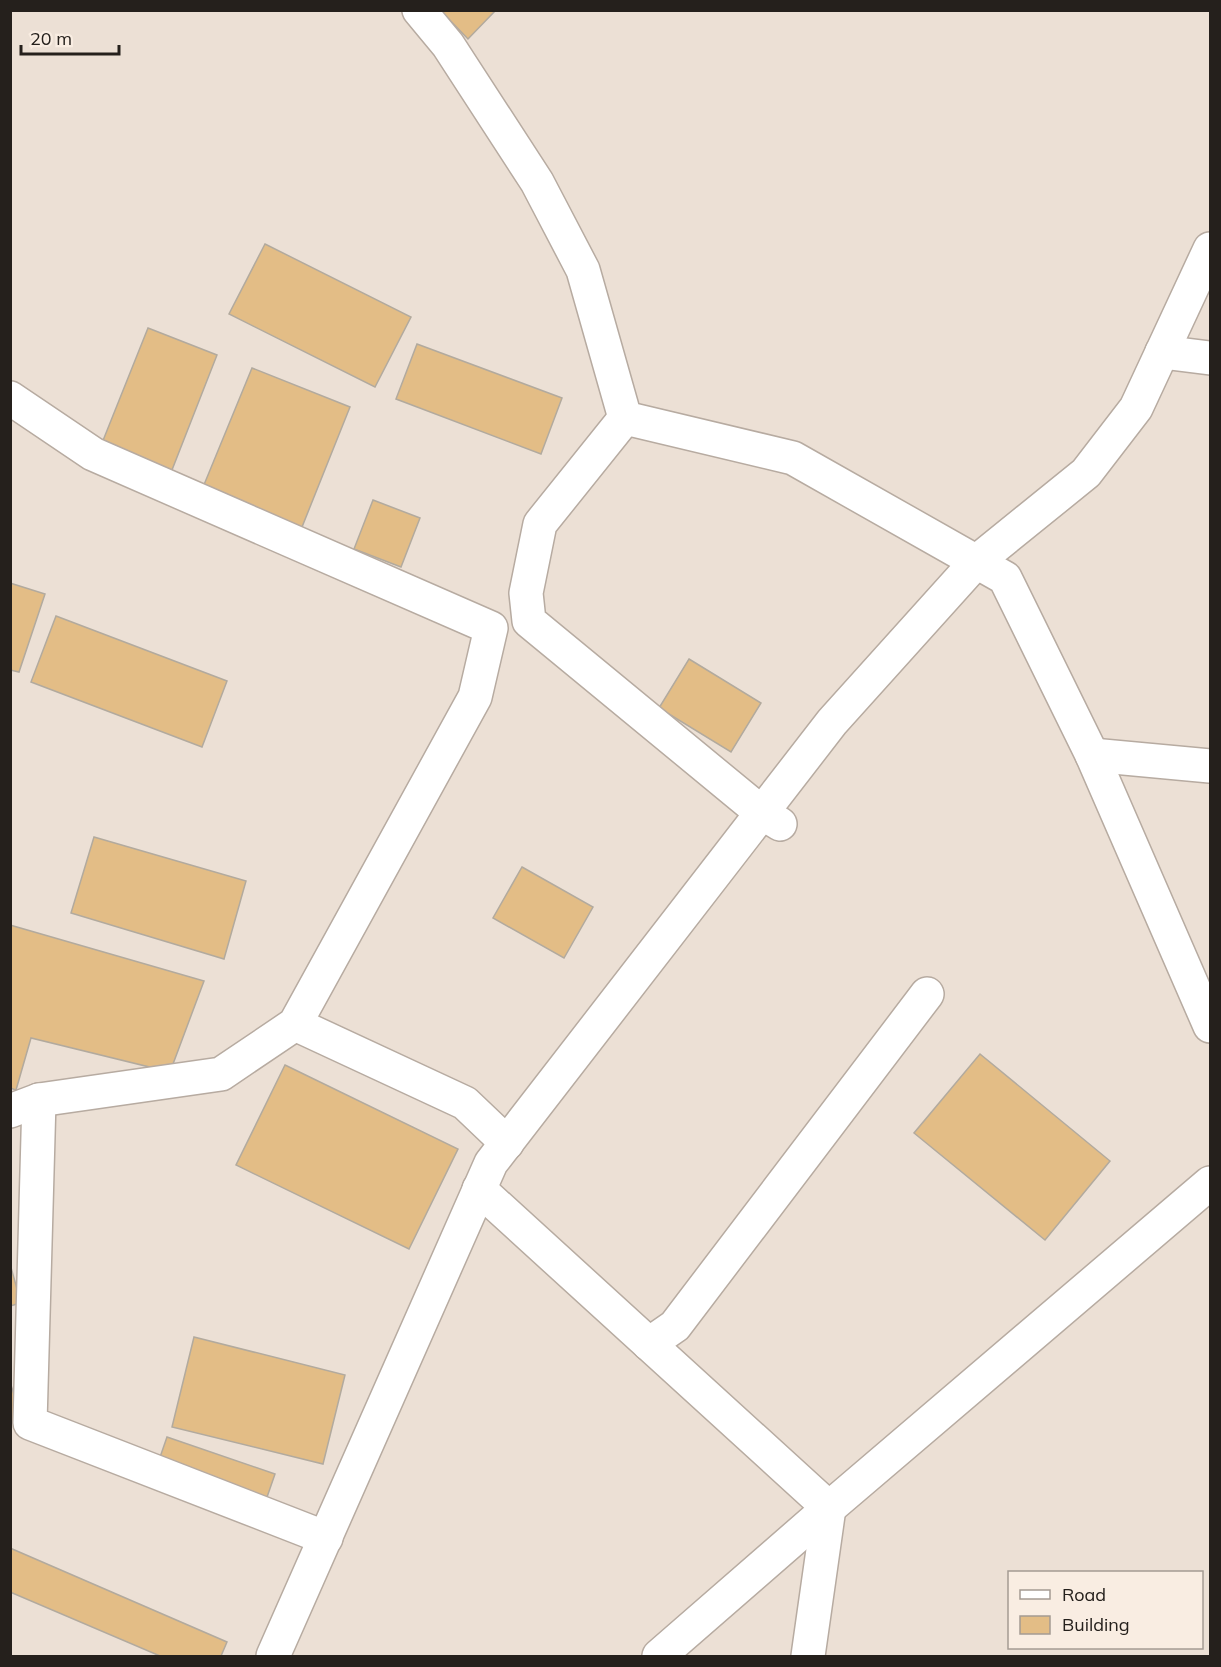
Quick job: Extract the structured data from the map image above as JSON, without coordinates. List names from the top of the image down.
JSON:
{
  "legend": ["Road", "Building"],
  "scale_bar": "20 m"
}
